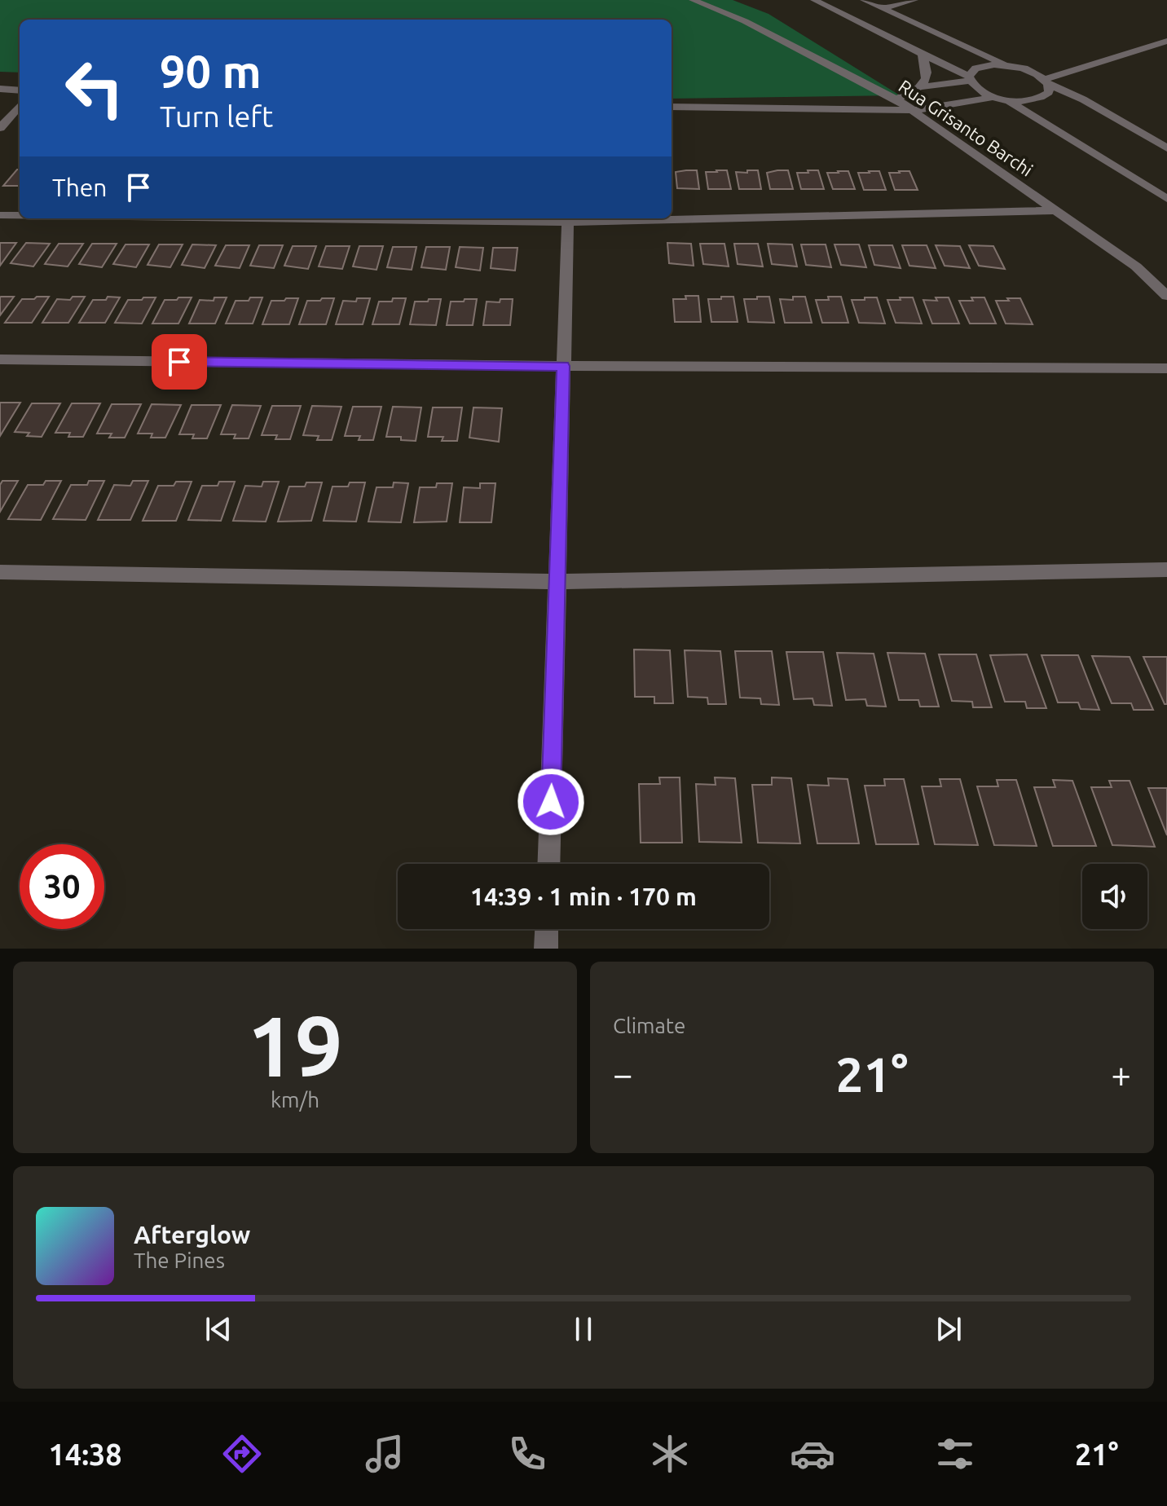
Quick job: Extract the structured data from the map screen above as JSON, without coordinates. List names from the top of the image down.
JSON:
{
  "streets": {
    "street": ["Rua Grisanto Barchi"]
  },
  "page": {
    "turn": ["90 m", "Turn left"],
    "then": "Then",
    "limit": "30",
    "trip": "14:39 · 1 min · 170 m",
    "tile": [
      ["19", "km/h"],
      "Climate"
    ],
    "heat": ["−", "21°", "+"],
    "song": ["Afterglow", "The Pines"],
    "tabs": ["14:38", "21°"]
  }
}
